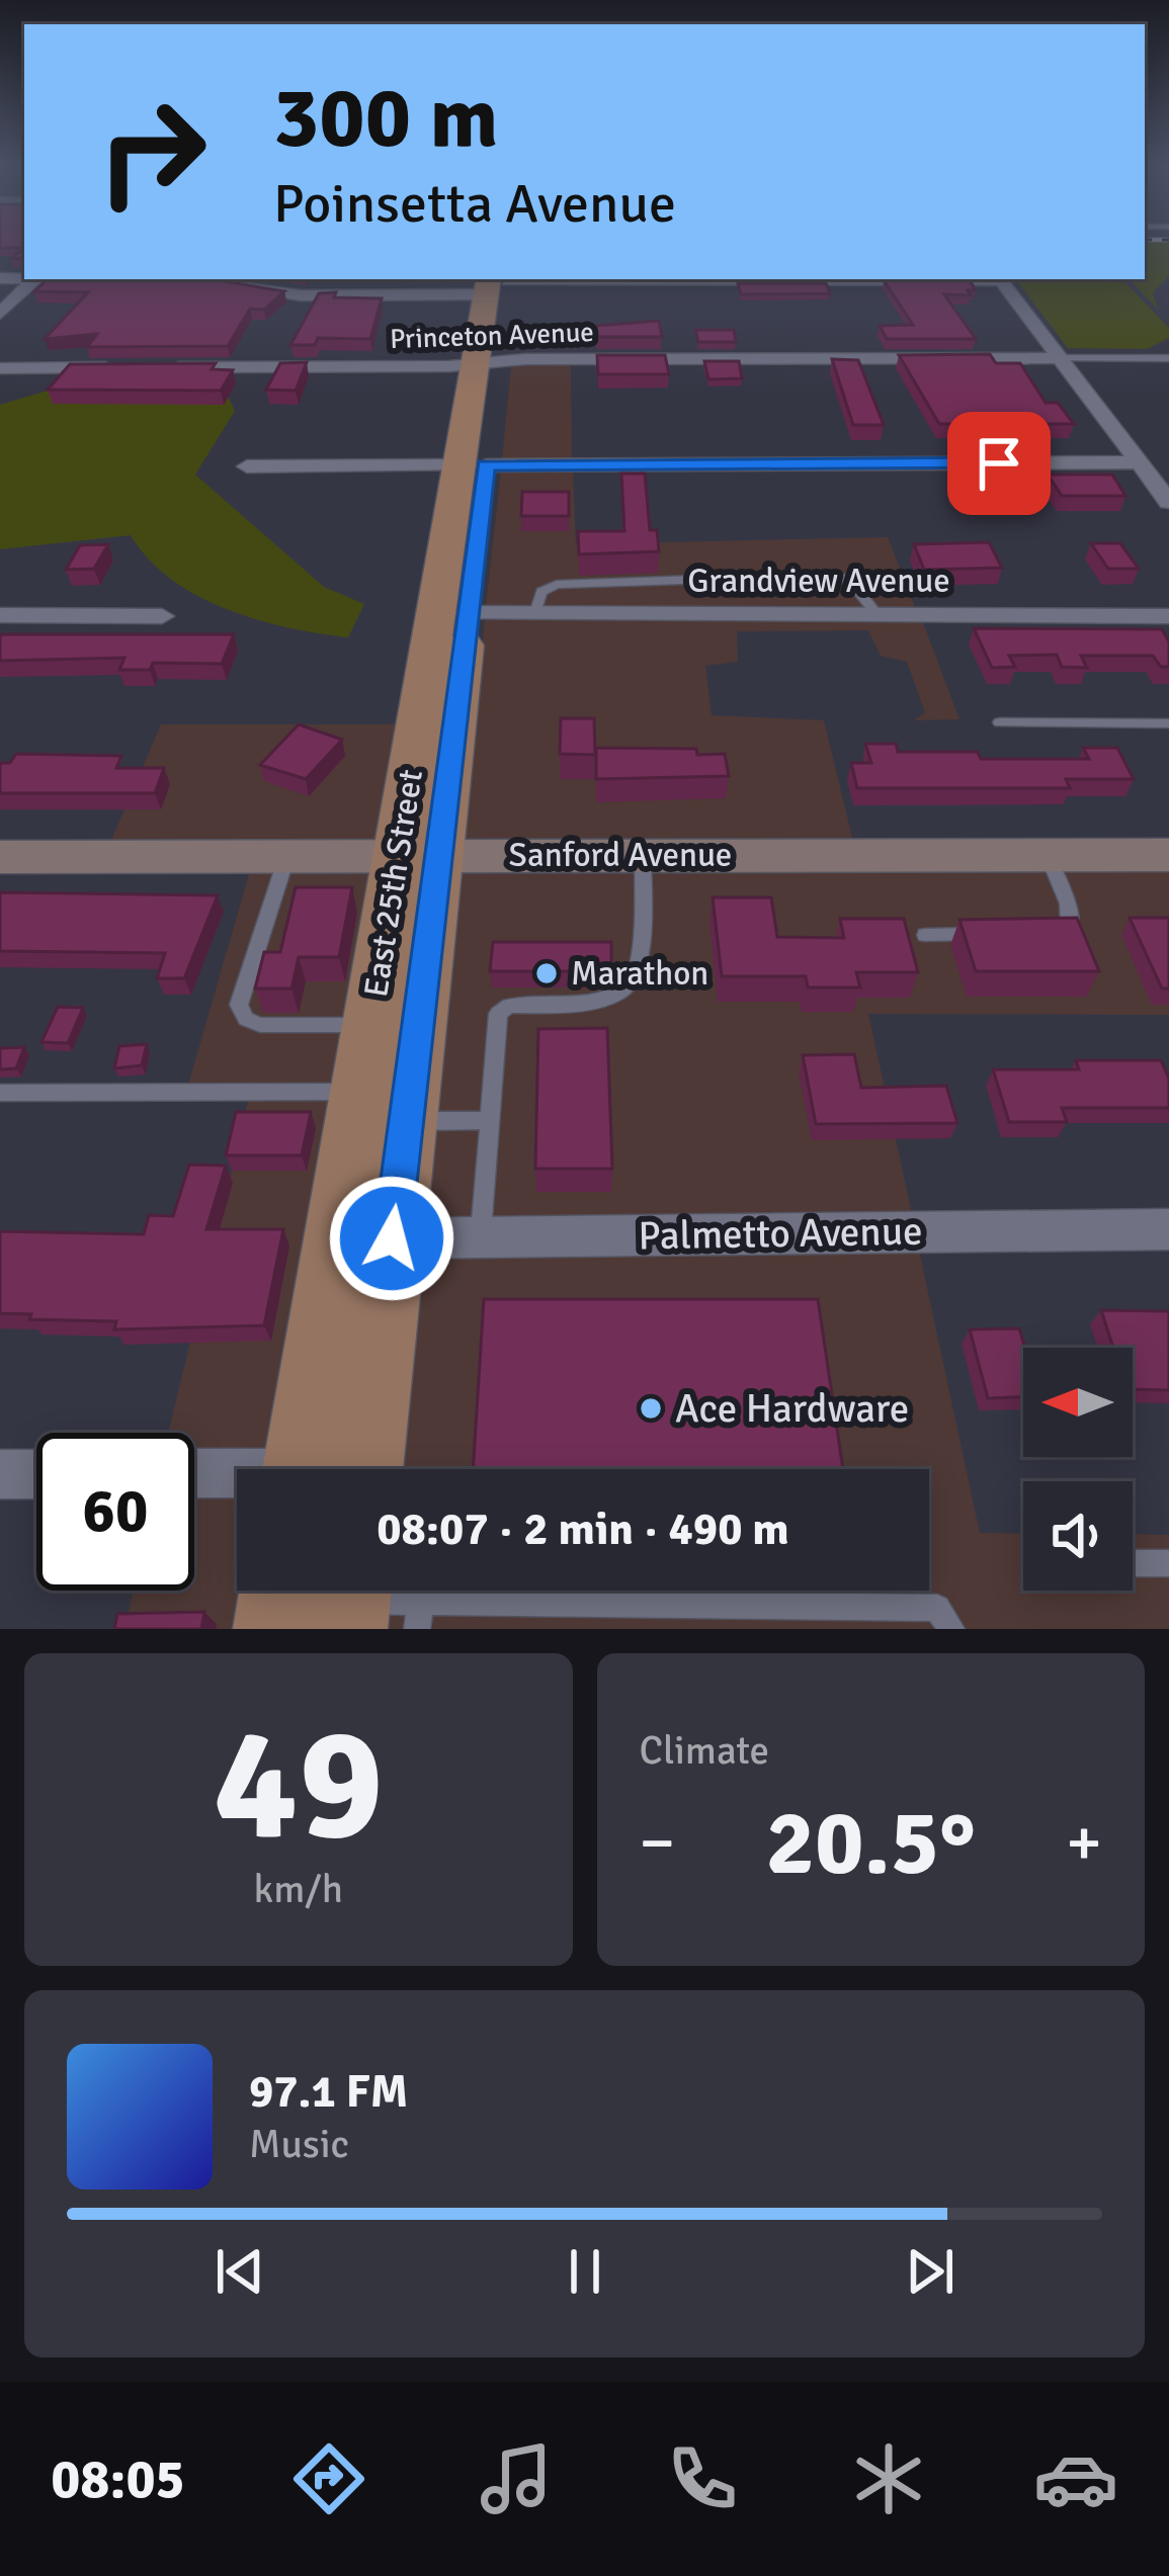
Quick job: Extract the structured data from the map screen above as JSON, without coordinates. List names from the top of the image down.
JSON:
{
  "streets": {
    "main road": ["Sanford Avenue", "East 25th Street"],
    "street": ["Princeton Avenue", "Grandview Avenue", "Palmetto Avenue"]
  },
  "crossings": [
    ["Princeton Avenue", "East 25th Street"],
    ["Grandview Avenue", "East 25th Street"],
    ["Sanford Avenue", "East 25th Street"],
    ["East 25th Street", "Palmetto Avenue"]
  ],
  "places": ["Marathon", "Ace Hardware"],
  "north": "left",
  "page": {
    "turn": ["300 m", "Poinsetta Avenue"],
    "limit": "60",
    "trip": "08:07 · 2 min · 490 m",
    "tile": [
      ["49", "km/h"],
      "Climate"
    ],
    "heat": ["−", "20.5°", "+"],
    "song": ["97.1 FM", "Music"],
    "tabs": "08:05"
  }
}
